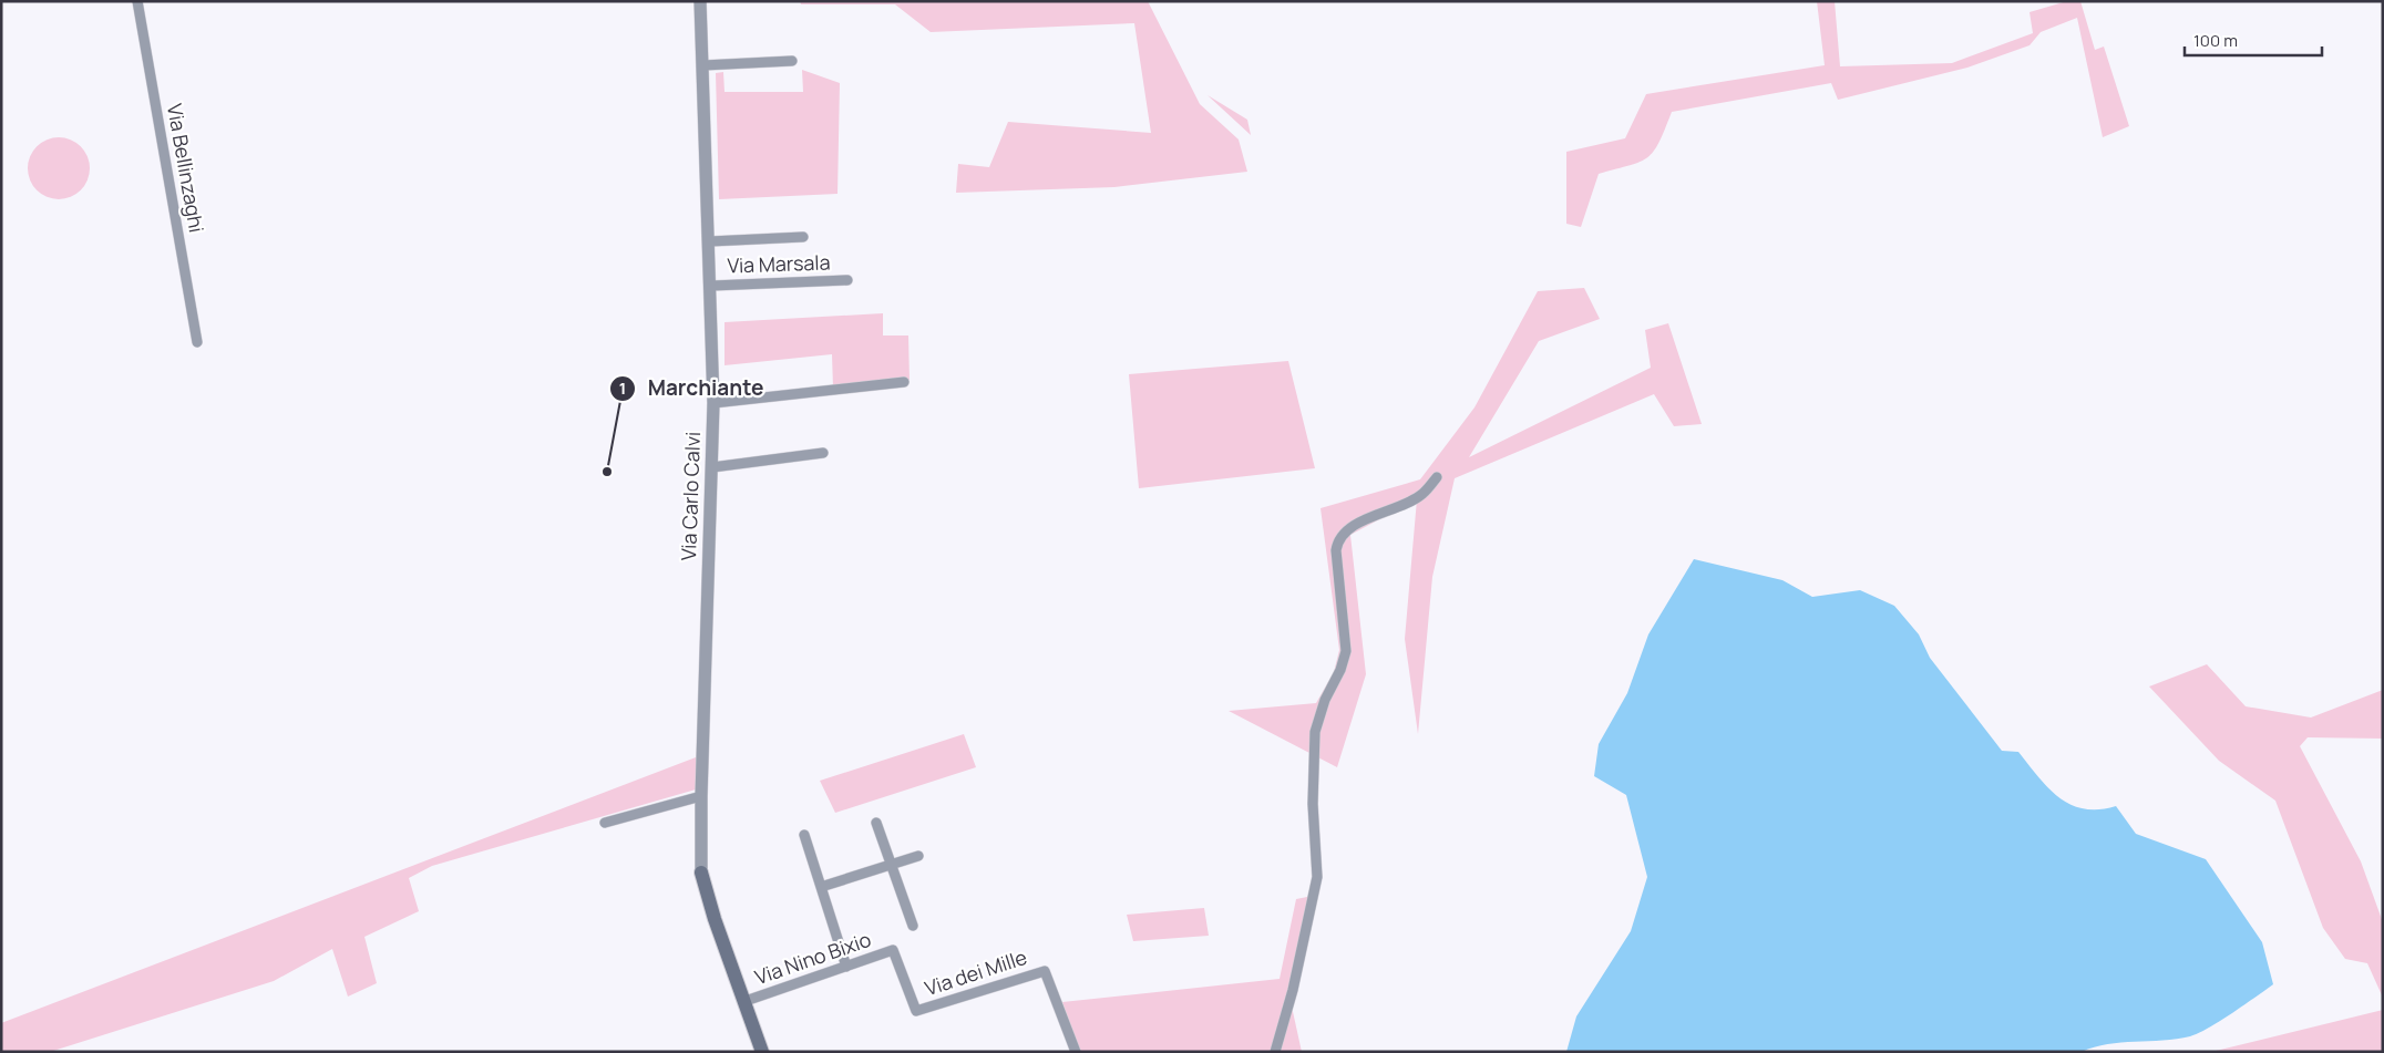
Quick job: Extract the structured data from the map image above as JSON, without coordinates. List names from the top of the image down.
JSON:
{
  "streets": {
    "street": [
      "Via Bellinzaghi",
      "Via Marsala",
      "Via Carlo Calvi",
      "Via Nino Bixio",
      "Via dei Mille"
    ]
  },
  "crossings": [
    ["Via Marsala", "Via Carlo Calvi"],
    ["Via Nino Bixio", "Via dei Mille"]
  ],
  "places": ["Marchiante"],
  "scale_bar": "100 m"
}
